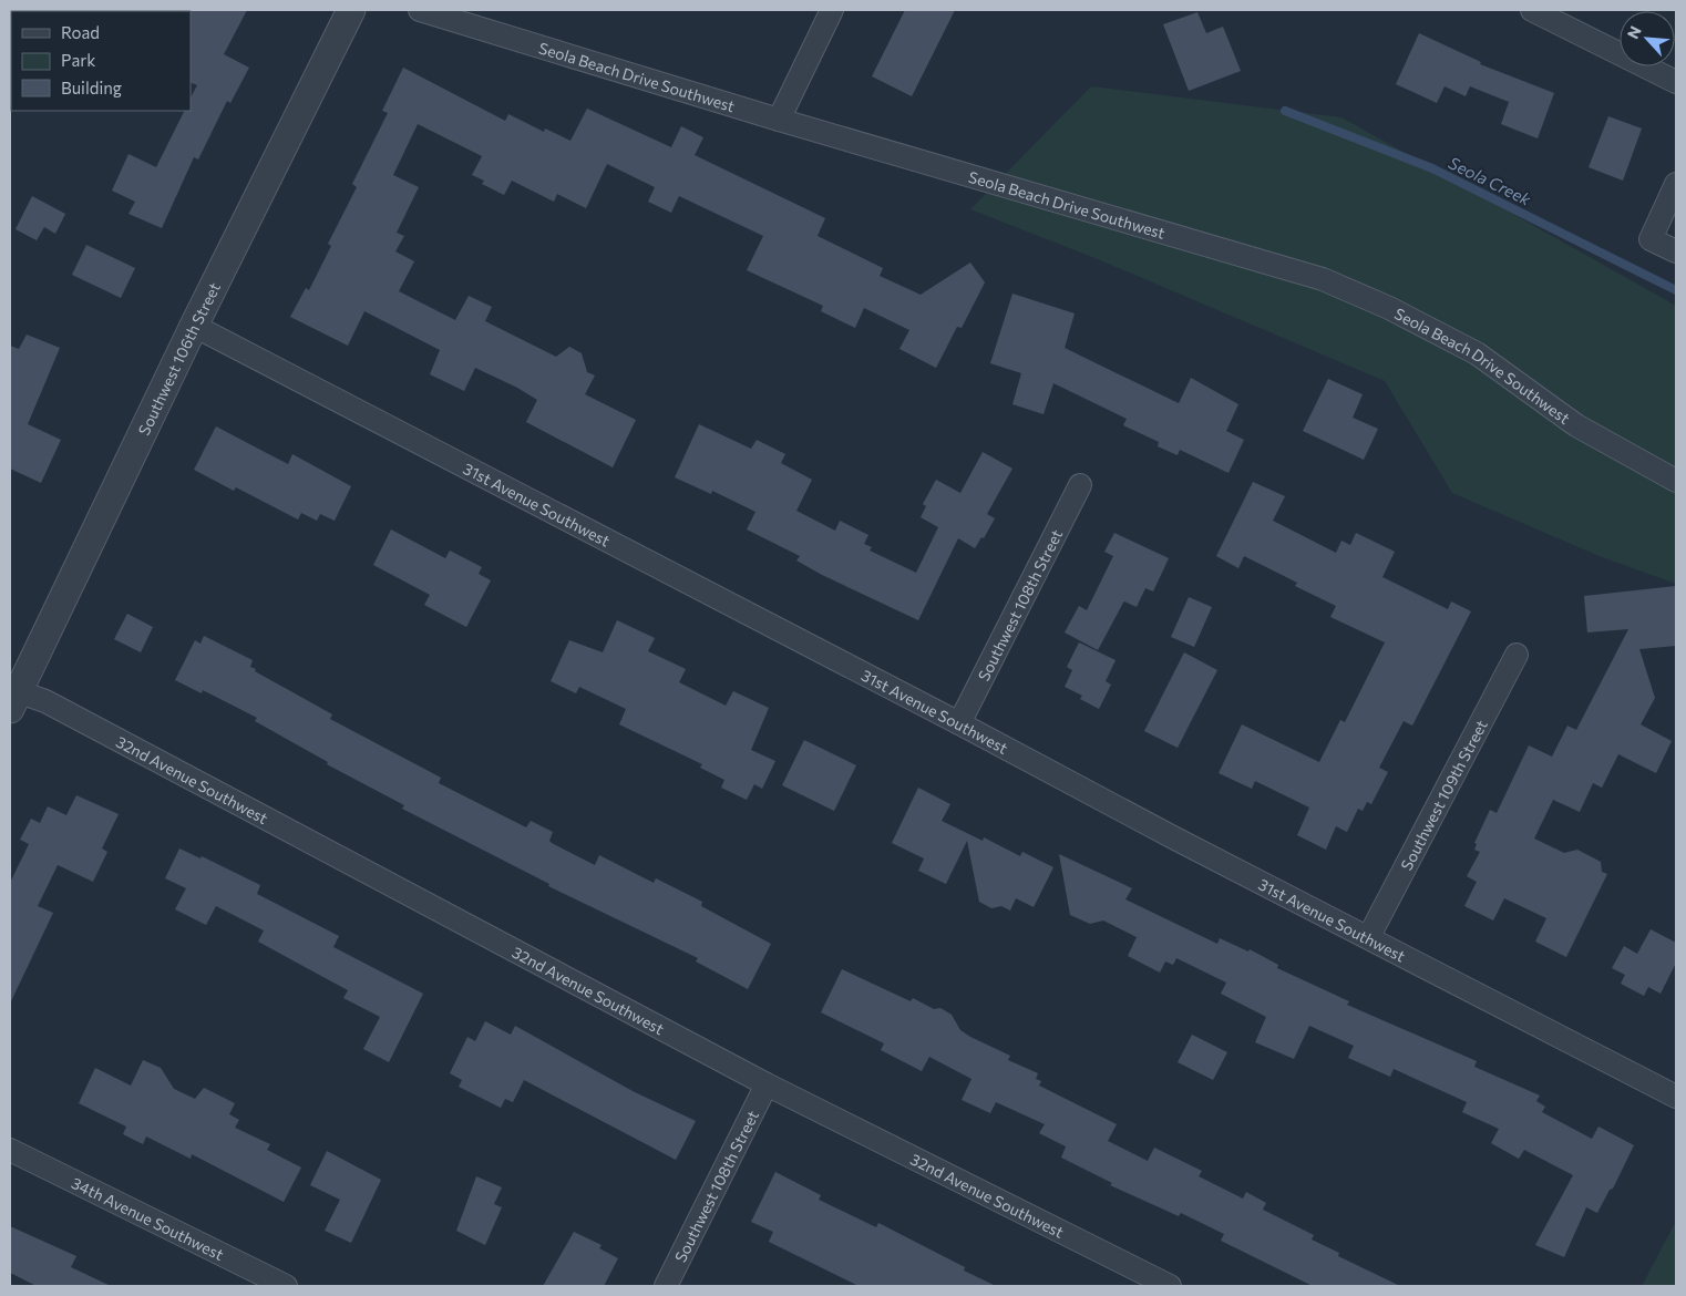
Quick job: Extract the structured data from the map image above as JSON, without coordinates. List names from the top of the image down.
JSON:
{
  "streets": {
    "street": [
      "Seola Beach Drive Southwest",
      "Southwest 106th Street",
      "31st Avenue Southwest",
      "Southwest 108th Street",
      "32nd Avenue Southwest",
      "Southwest 109th Street",
      "34th Avenue Southwest"
    ]
  },
  "crossings": [
    ["Southwest 106th Street", "31st Avenue Southwest"],
    ["Southwest 106th Street", "32nd Avenue Southwest"],
    ["31st Avenue Southwest", "Southwest 108th Street"],
    ["31st Avenue Southwest", "Southwest 109th Street"],
    ["Southwest 108th Street", "32nd Avenue Southwest"]
  ],
  "water": ["Seola Creek"],
  "legend": ["Road", "Park", "Building"],
  "north": "top left"
}
